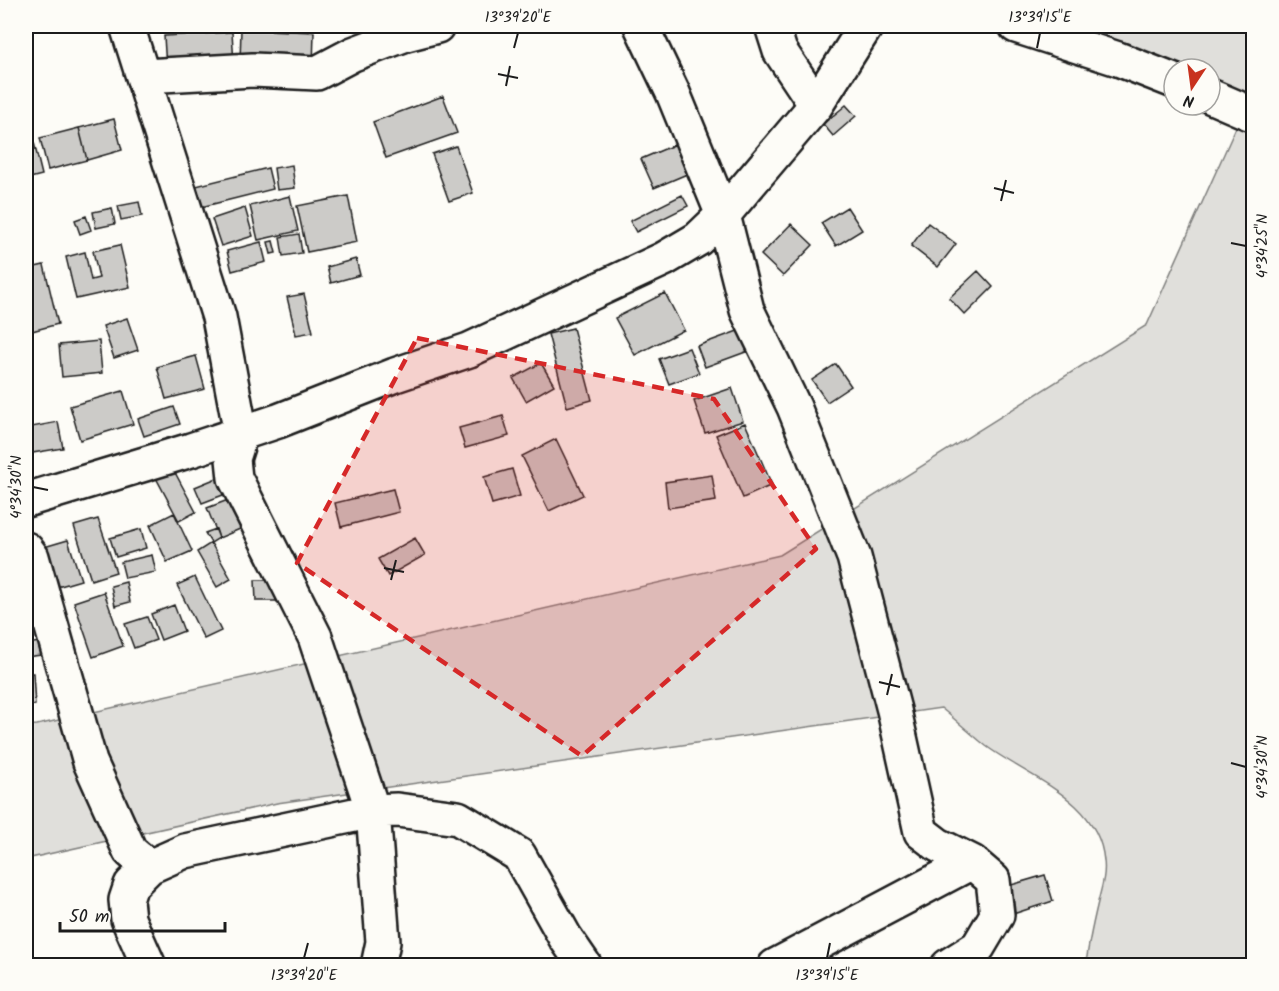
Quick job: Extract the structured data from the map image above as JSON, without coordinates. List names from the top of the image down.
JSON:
{
  "scale_bar": "50 m",
  "north": "bottom",
  "coordinates": [
    "13°39'20\"E",
    "13°39'15\"E",
    "4°34'25\"N",
    "4°34'30\"N"
  ]
}
